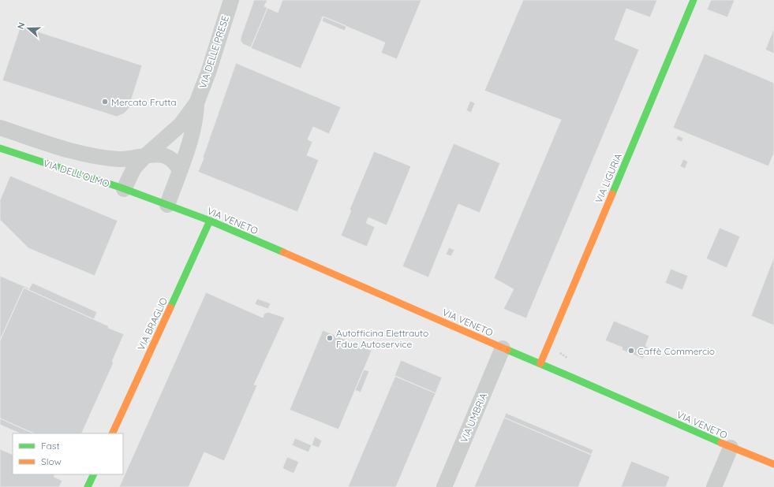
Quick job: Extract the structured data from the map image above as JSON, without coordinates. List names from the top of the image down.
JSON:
{
  "streets": {
    "main road": [
      "VIA DELL'OLMO",
      "VIA LIGURIA",
      "VIA VENETO",
      "VIA BRAGLIO"
    ],
    "street": ["VIA DELLE PRESE", "VIA UMBRIA"]
  },
  "crossings": [
    ["VIA DELLE PRESE", "VIA DELL'OLMO"],
    ["VIA DELLE PRESE", "VIA VENETO"],
    ["VIA DELL'OLMO", "VIA VENETO"],
    ["VIA LIGURIA", "VIA VENETO"],
    ["VIA VENETO", "VIA BRAGLIO"],
    ["VIA VENETO", "VIA UMBRIA"]
  ],
  "places": ["Mercato Frutta", "Autofficina Elettrauto Fdue Autoservice", "Caffè Commercio"],
  "legend": ["Fast", "Slow"],
  "north": "left"
}
